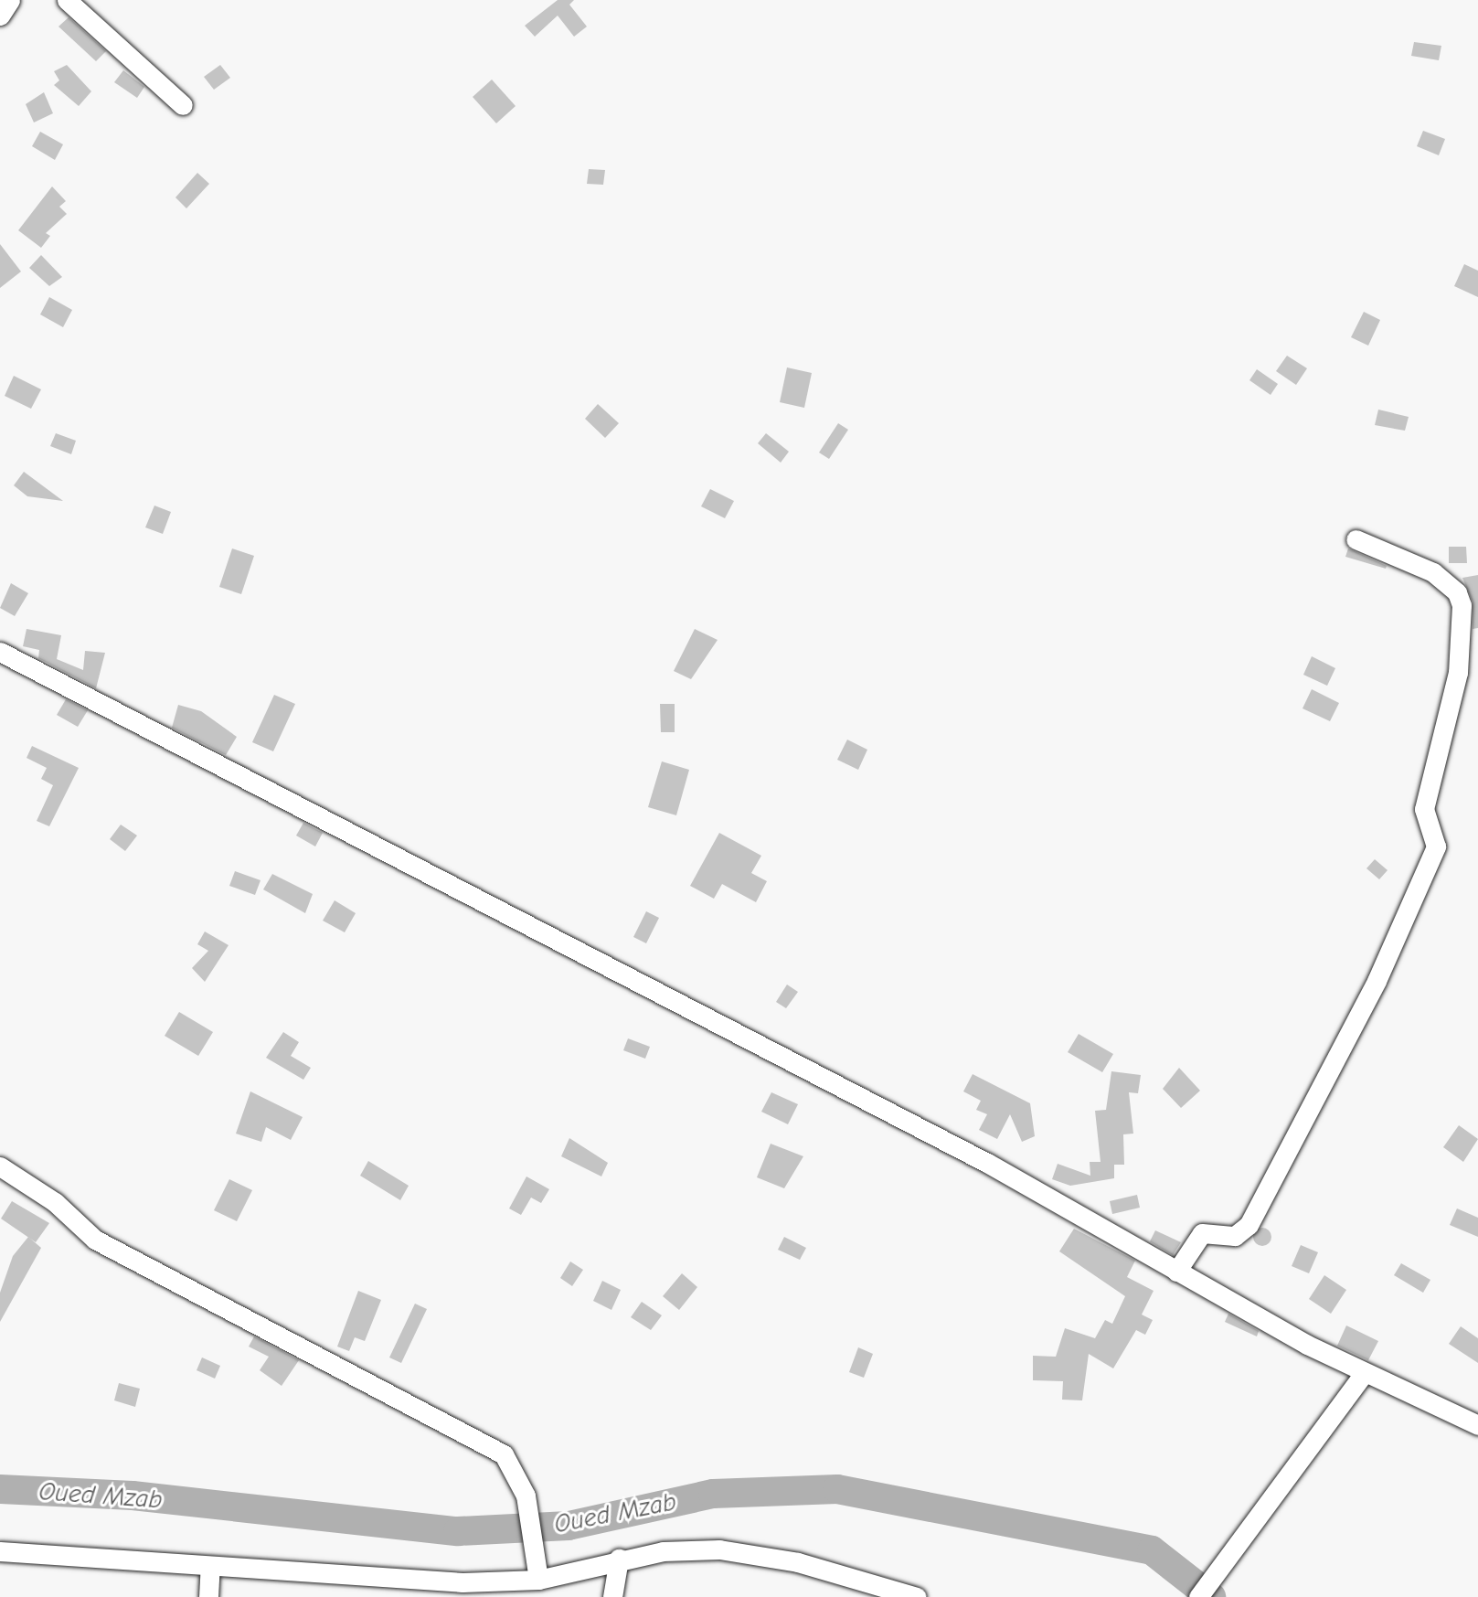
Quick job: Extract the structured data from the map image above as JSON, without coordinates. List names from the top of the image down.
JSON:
{
  "water": ["Oued Mzab"]
}
